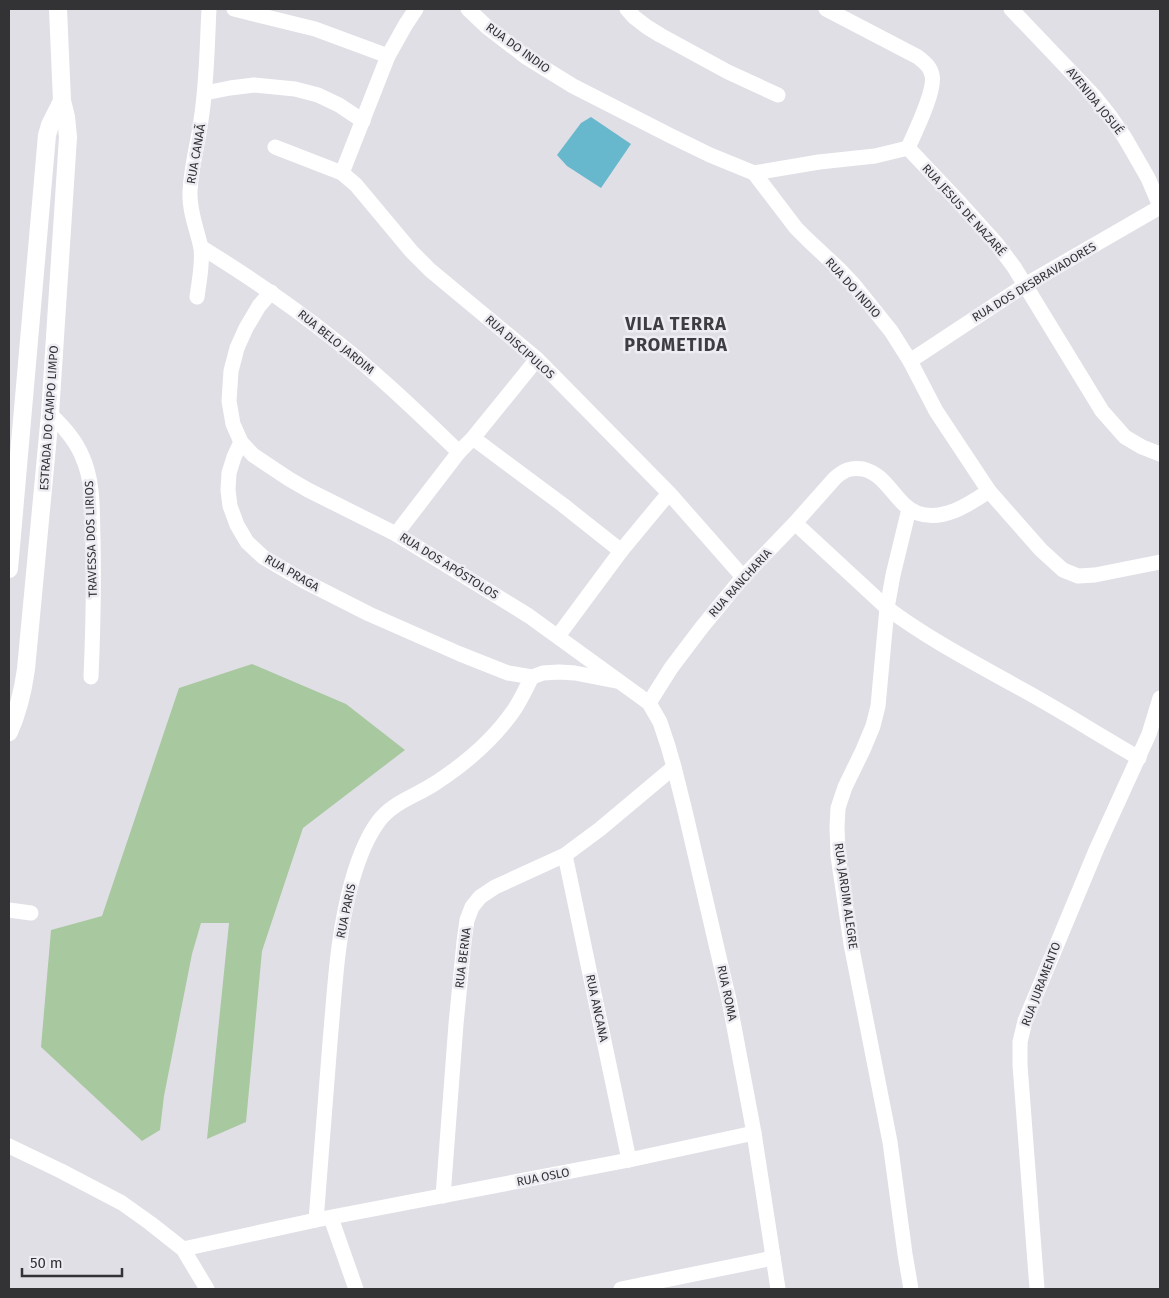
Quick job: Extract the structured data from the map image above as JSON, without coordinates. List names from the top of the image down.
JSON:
{
  "streets": {
    "street": [
      "RUA DO INDIO",
      "AVENIDA JOSUÉ",
      "RUA CANAÃ",
      "RUA JESUS DE NAZARÉ",
      "RUA DOS DESBRAVADORES",
      "RUA BELO JARDIM",
      "RUA DISCIPULOS",
      "ESTRADA DO CAMPO LIMPO",
      "TRAVESSA DOS LIRIOS",
      "RUA DOS APÓSTOLOS",
      "RUA PRAGA",
      "RUA RANCHARIA",
      "RUA JARDIM ALEGRE",
      "RUA PARIS",
      "RUA BERNA",
      "RUA JURAMENTO",
      "RUA ROMA",
      "RUA ANCANA",
      "RUA OSLO"
    ]
  },
  "crossings": [
    ["RUA DO INDIO", "RUA DOS DESBRAVADORES"],
    ["AVENIDA JOSUÉ", "RUA DOS DESBRAVADORES"],
    ["RUA CANAÃ", "RUA BELO JARDIM"],
    ["RUA JESUS DE NAZARÉ", "RUA DOS DESBRAVADORES"],
    ["RUA DISCIPULOS", "RUA RANCHARIA"],
    ["ESTRADA DO CAMPO LIMPO", "TRAVESSA DOS LIRIOS"],
    ["RUA DOS APÓSTOLOS", "RUA PRAGA"],
    ["RUA DOS APÓSTOLOS", "RUA RANCHARIA"],
    ["RUA DOS APÓSTOLOS", "RUA ROMA"],
    ["RUA PRAGA", "RUA PARIS"],
    ["RUA RANCHARIA", "RUA JARDIM ALEGRE"],
    ["RUA RANCHARIA", "RUA ROMA"],
    ["RUA PARIS", "RUA OSLO"],
    ["RUA BERNA", "RUA ROMA"],
    ["RUA BERNA", "RUA ANCANA"],
    ["RUA BERNA", "RUA OSLO"],
    ["RUA ROMA", "RUA OSLO"],
    ["RUA ANCANA", "RUA OSLO"]
  ],
  "districts": ["VILA TERRA PROMETIDA"],
  "scale_bar": "50 m"
}
